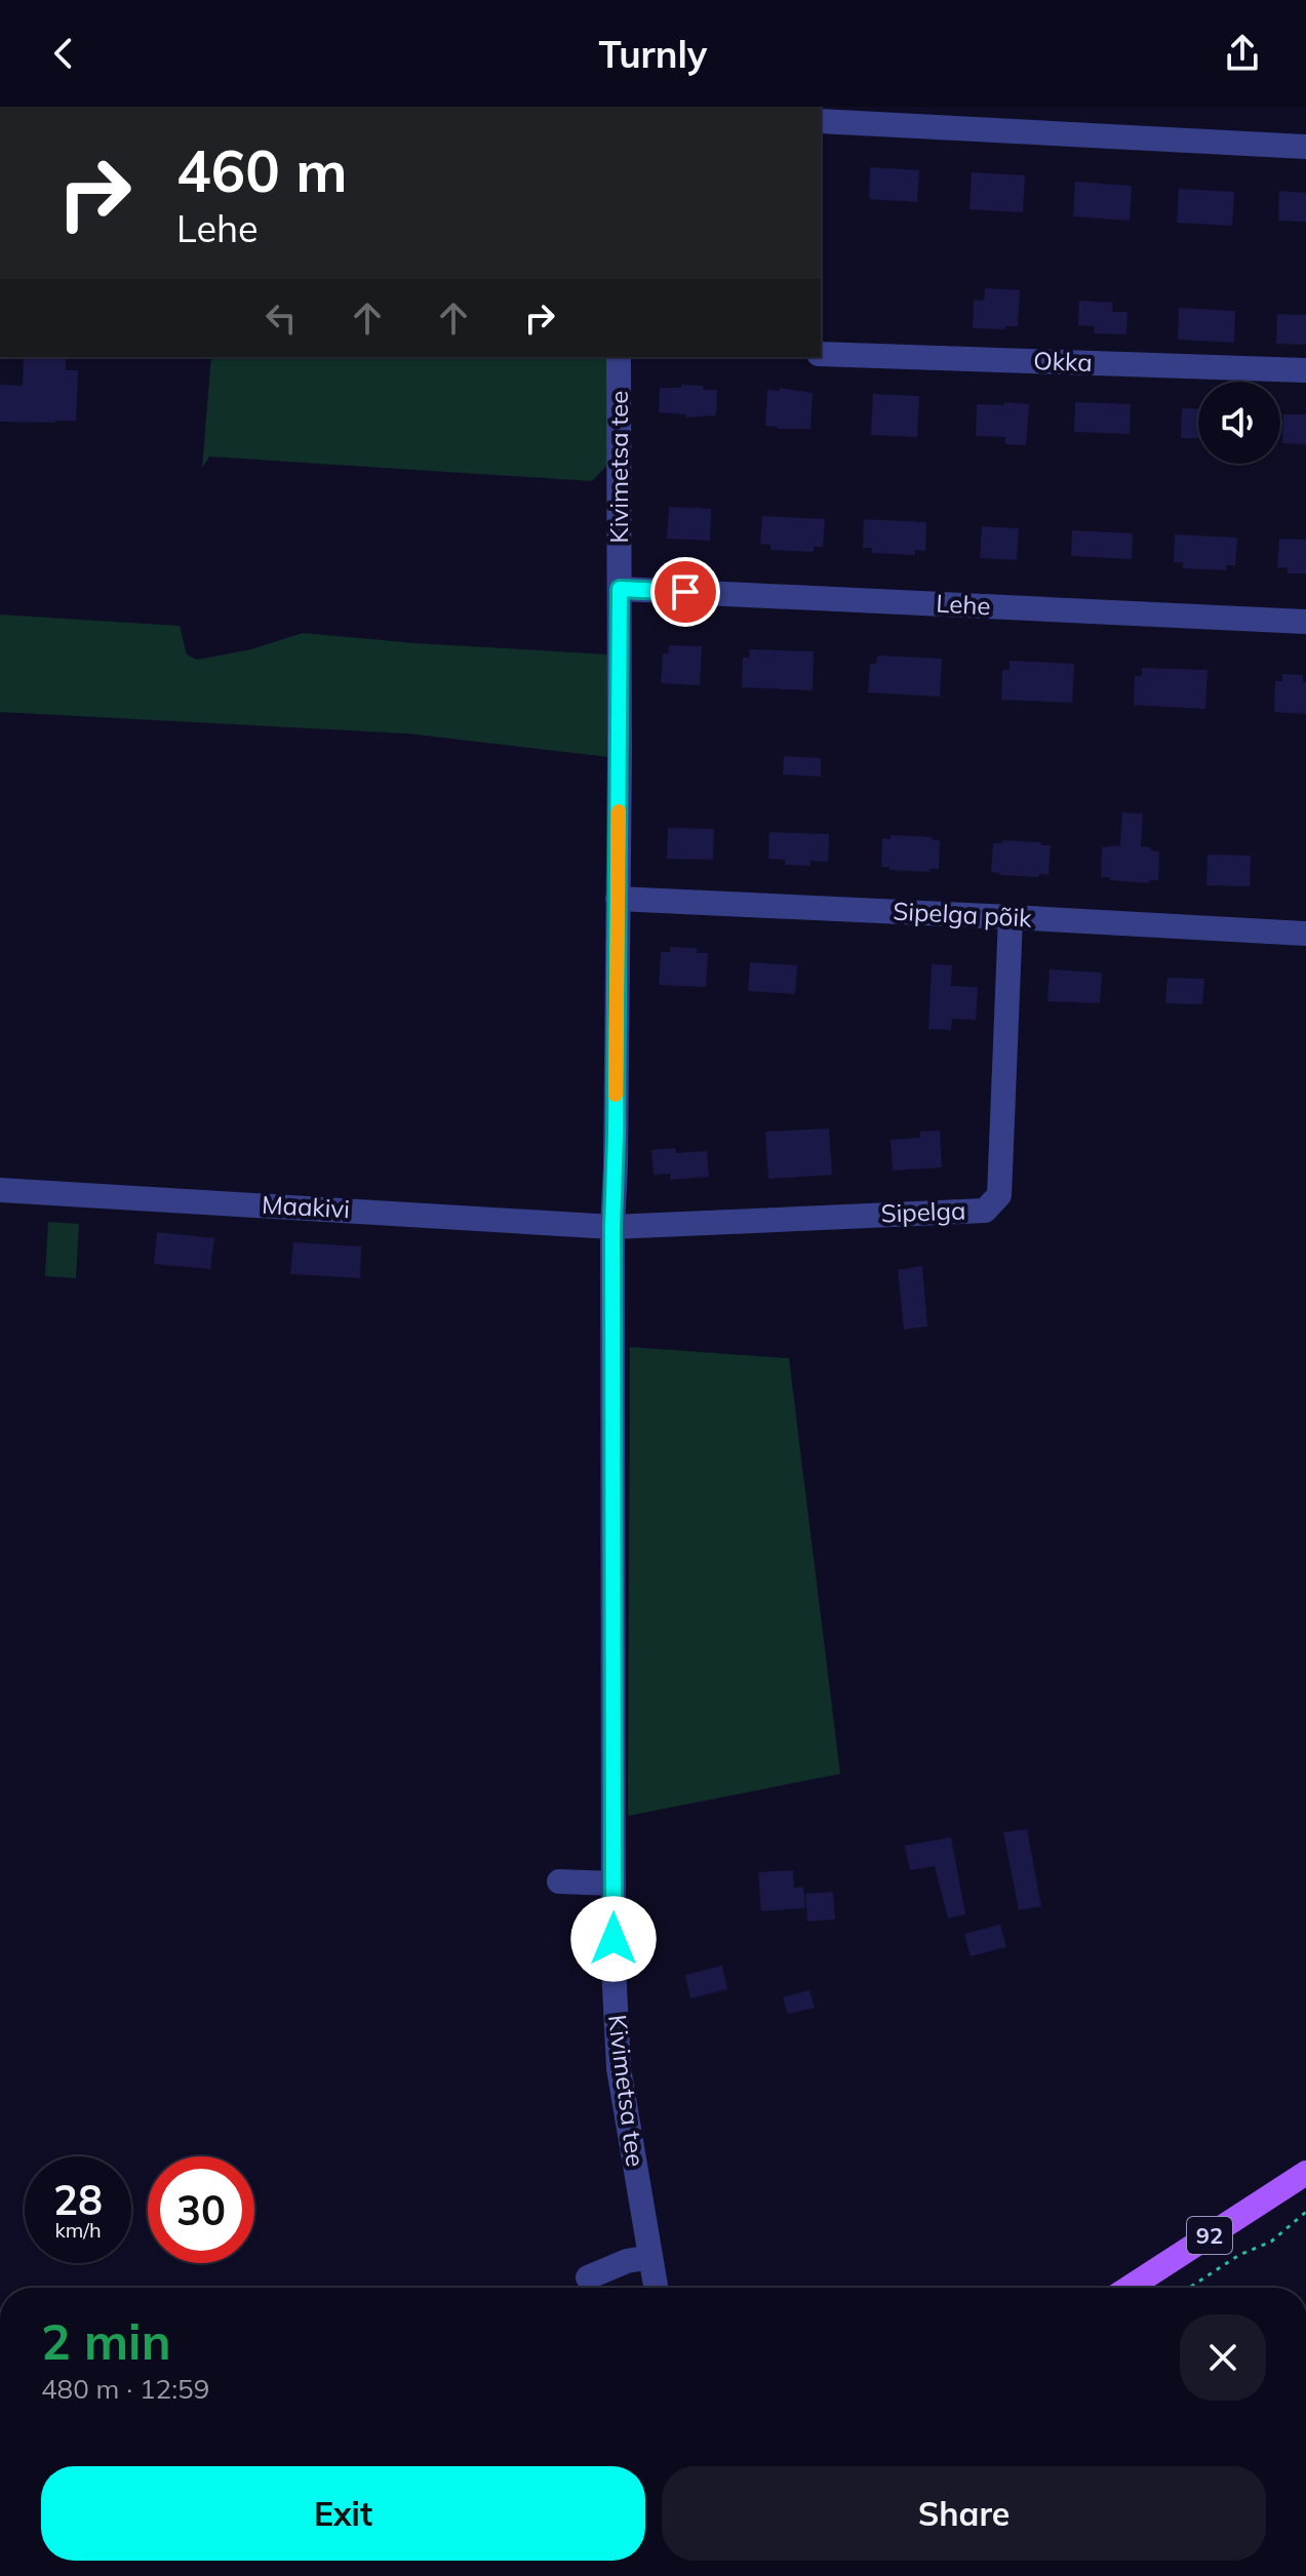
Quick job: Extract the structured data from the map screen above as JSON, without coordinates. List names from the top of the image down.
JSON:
{
  "streets": {
    "main road": ["92"],
    "street": [
      "Okka",
      "Kivimetsa tee",
      "Lehe",
      "Sipelga põik",
      "Maakivi",
      "Sipelga"
    ]
  },
  "crossings": [
    ["Kivimetsa tee", "Lehe"],
    ["Kivimetsa tee", "Sipelga põik"],
    ["Kivimetsa tee", "Maakivi"],
    ["Kivimetsa tee", "Sipelga"],
    ["Sipelga põik", "Sipelga"],
    ["Maakivi", "Sipelga"]
  ],
  "page": {
    "header": "Turnly",
    "turn": ["460 m", "Lehe"],
    "speed": "28 km/h",
    "limit": "30",
    "heading": ["2 min", "480 m · 12:59"],
    "buttons": ["Exit", "Share"]
  }
}
